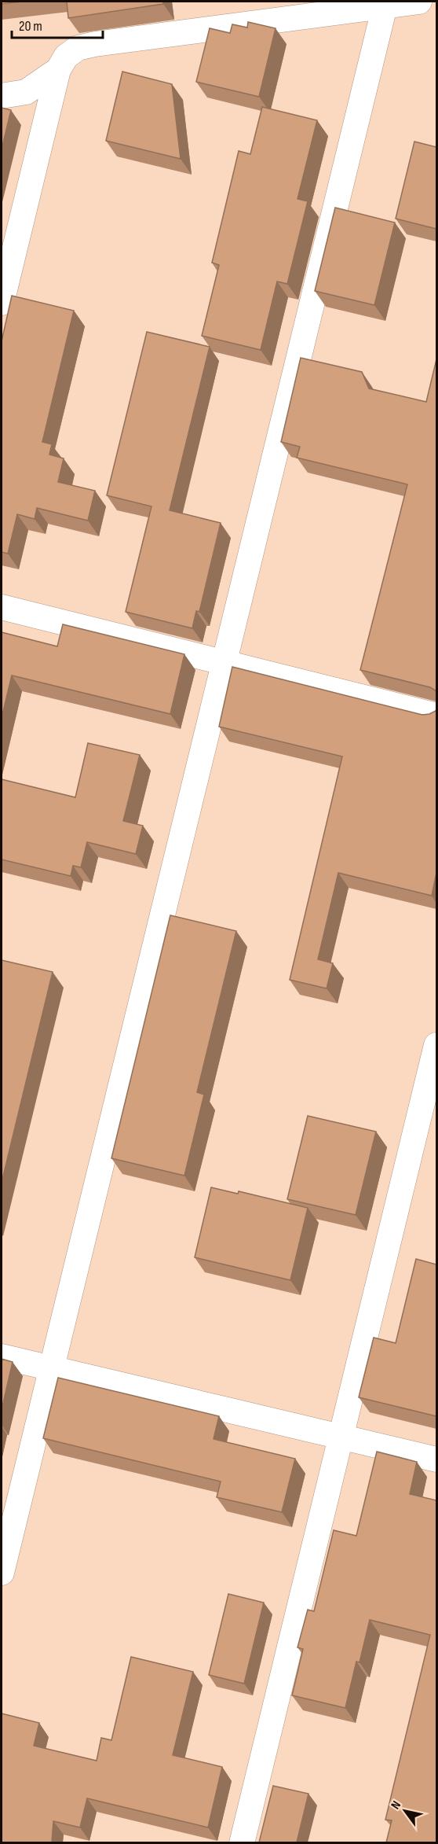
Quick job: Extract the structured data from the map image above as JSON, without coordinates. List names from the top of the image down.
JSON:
{
  "scale_bar": "20 m",
  "north": "top left"
}
